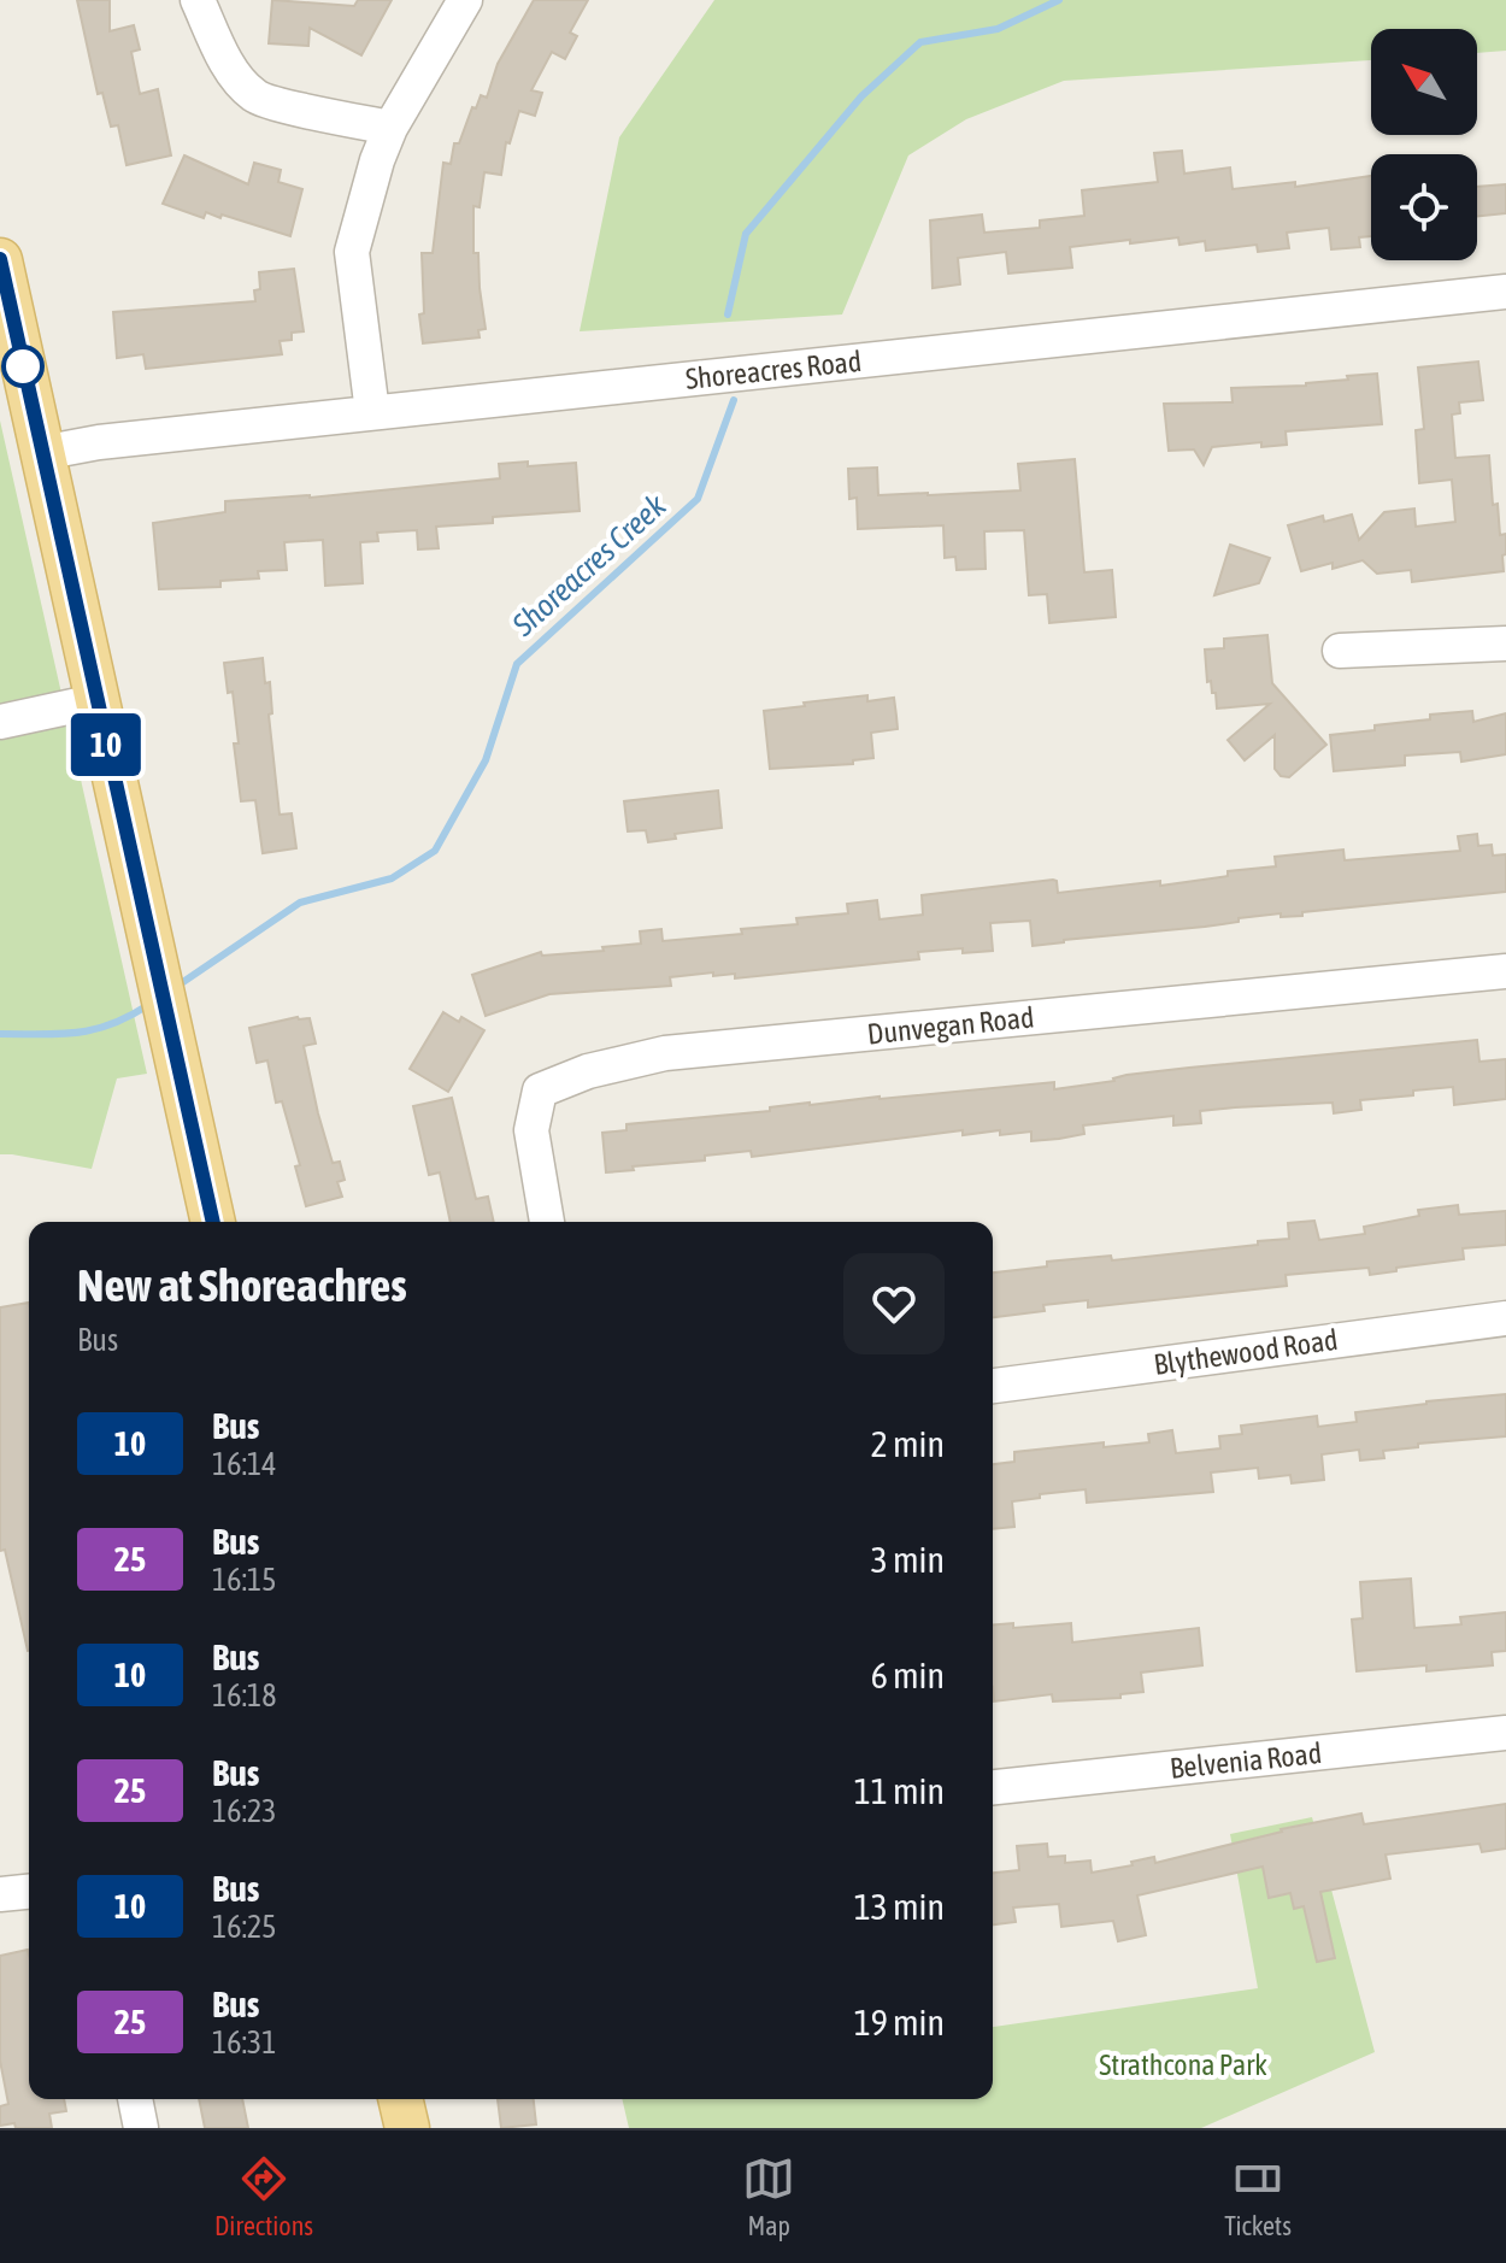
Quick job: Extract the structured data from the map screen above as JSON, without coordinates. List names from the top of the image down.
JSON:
{
  "streets": {
    "street": [
      "Shoreacres Road",
      "Dunvegan Road",
      "Blythewood Road",
      "Belvenia Road"
    ]
  },
  "water": ["Shoreacres Creek"],
  "parks": ["Strathcona Park"],
  "lines": ["bus line 10"],
  "north": "top left",
  "page": {
    "on_map": "10",
    "heading": ["New at Shoreachres", "Bus"],
    "list": [
      {
        "mark": "10",
        "name": "Bus",
        "note": "16:14",
        "value": "2 min"
      },
      {
        "mark": "25",
        "name": "Bus",
        "note": "16:15",
        "value": "3 min"
      },
      {
        "mark": "10",
        "name": "Bus",
        "note": "16:18",
        "value": "6 min"
      },
      {
        "mark": "25",
        "name": "Bus",
        "note": "16:23",
        "value": "11 min"
      },
      {
        "mark": "10",
        "name": "Bus",
        "note": "16:25",
        "value": "13 min"
      },
      {
        "mark": "25",
        "name": "Bus",
        "note": "16:31",
        "value": "19 min"
      }
    ],
    "tabs": ["Directions", "Map", "Tickets"]
  }
}
